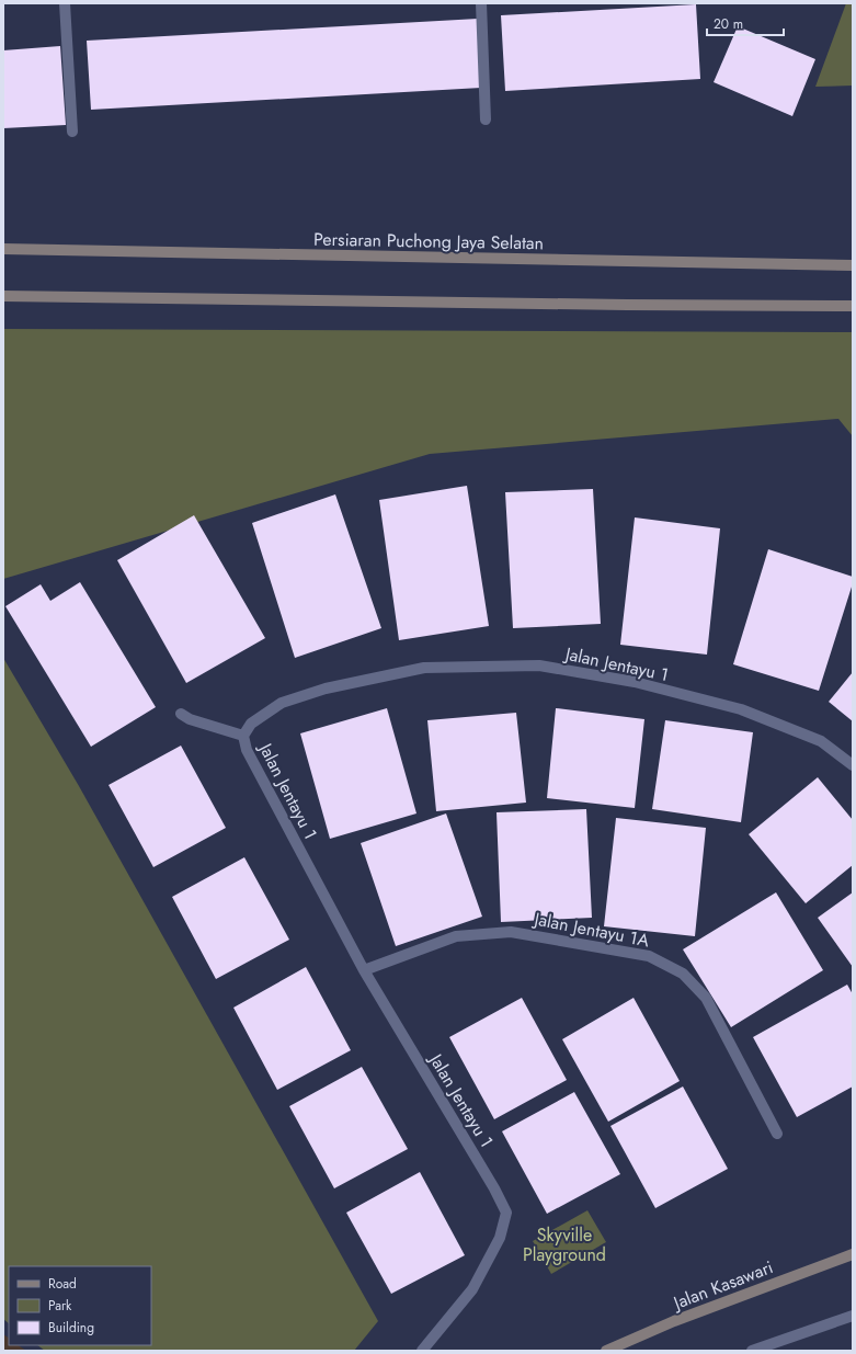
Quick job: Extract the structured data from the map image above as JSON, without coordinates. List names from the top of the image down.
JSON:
{
  "streets": {
    "main road": ["Persiaran Puchong Jaya Selatan", "Jalan Kasawari"],
    "street": ["Jalan Jentayu 1", "Jalan Jentayu 1A"]
  },
  "crossings": [
    ["Jalan Jentayu 1", "Jalan Jentayu 1A"]
  ],
  "parks": ["Skyville Playground"],
  "legend": ["Road", "Park", "Building"],
  "scale_bar": "20 m"
}
